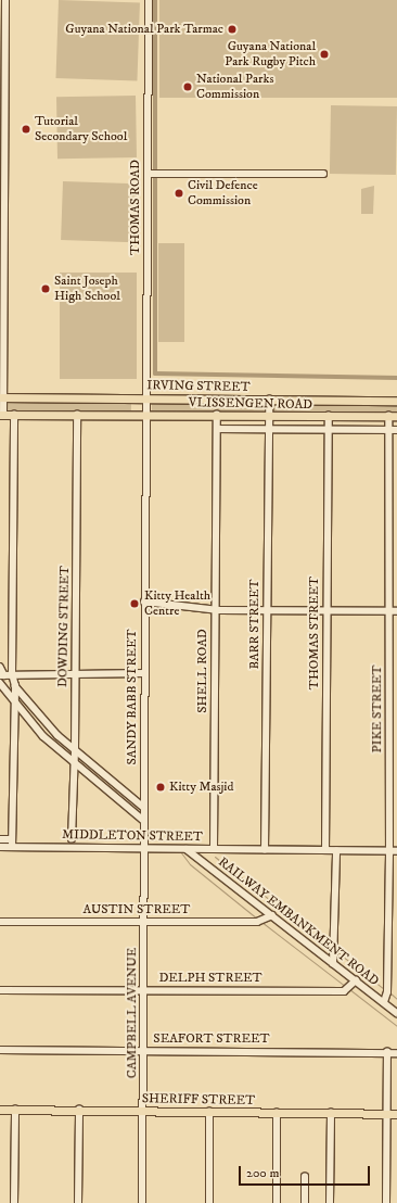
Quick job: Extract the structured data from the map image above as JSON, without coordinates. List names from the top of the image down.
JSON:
{
  "streets": {
    "main road": ["IRVING STREET", "VLISSENGEN ROAD", "SHERIFF STREET"],
    "street": [
      "THOMAS ROAD",
      "BARR STREET",
      "DOWDING STREET",
      "THOMAS STREET",
      "SHELL ROAD",
      "SANDY BABB STREET",
      "PIKE STREET",
      "MIDDLETON STREET",
      "AUSTIN STREET",
      "RAILWAY EMBANKMENT ROAD",
      "DELPH STREET",
      "CAMPBELL AVENUE",
      "SEAFORT STREET"
    ]
  },
  "crossings": [
    ["THOMAS ROAD", "IRVING STREET"],
    ["THOMAS ROAD", "VLISSENGEN ROAD"],
    ["THOMAS ROAD", "SANDY BABB STREET"],
    ["IRVING STREET", "BARR STREET"],
    ["VLISSENGEN ROAD", "BARR STREET"],
    ["VLISSENGEN ROAD", "DOWDING STREET"],
    ["VLISSENGEN ROAD", "THOMAS STREET"],
    ["VLISSENGEN ROAD", "SHELL ROAD"],
    ["VLISSENGEN ROAD", "SANDY BABB STREET"],
    ["VLISSENGEN ROAD", "PIKE STREET"],
    ["BARR STREET", "MIDDLETON STREET"],
    ["THOMAS STREET", "MIDDLETON STREET"],
    ["SHELL ROAD", "MIDDLETON STREET"],
    ["SANDY BABB STREET", "MIDDLETON STREET"],
    ["SANDY BABB STREET", "CAMPBELL AVENUE"],
    ["PIKE STREET", "MIDDLETON STREET"],
    ["PIKE STREET", "RAILWAY EMBANKMENT ROAD"],
    ["MIDDLETON STREET", "RAILWAY EMBANKMENT ROAD"],
    ["MIDDLETON STREET", "CAMPBELL AVENUE"],
    ["AUSTIN STREET", "RAILWAY EMBANKMENT ROAD"],
    ["AUSTIN STREET", "CAMPBELL AVENUE"],
    ["RAILWAY EMBANKMENT ROAD", "DELPH STREET"],
    ["DELPH STREET", "CAMPBELL AVENUE"],
    ["CAMPBELL AVENUE", "SEAFORT STREET"],
    ["CAMPBELL AVENUE", "SHERIFF STREET"]
  ],
  "places": [
    "Guyana National Park Tarmac",
    "Guyana National Park Rugby Pitch",
    "National Parks Commission",
    "Tutorial Secondary School",
    "Civil Defence Commission",
    "Saint Joseph High School",
    "Kitty Health Centre",
    "Kitty Masjid"
  ],
  "scale_bar": "200 m"
}
